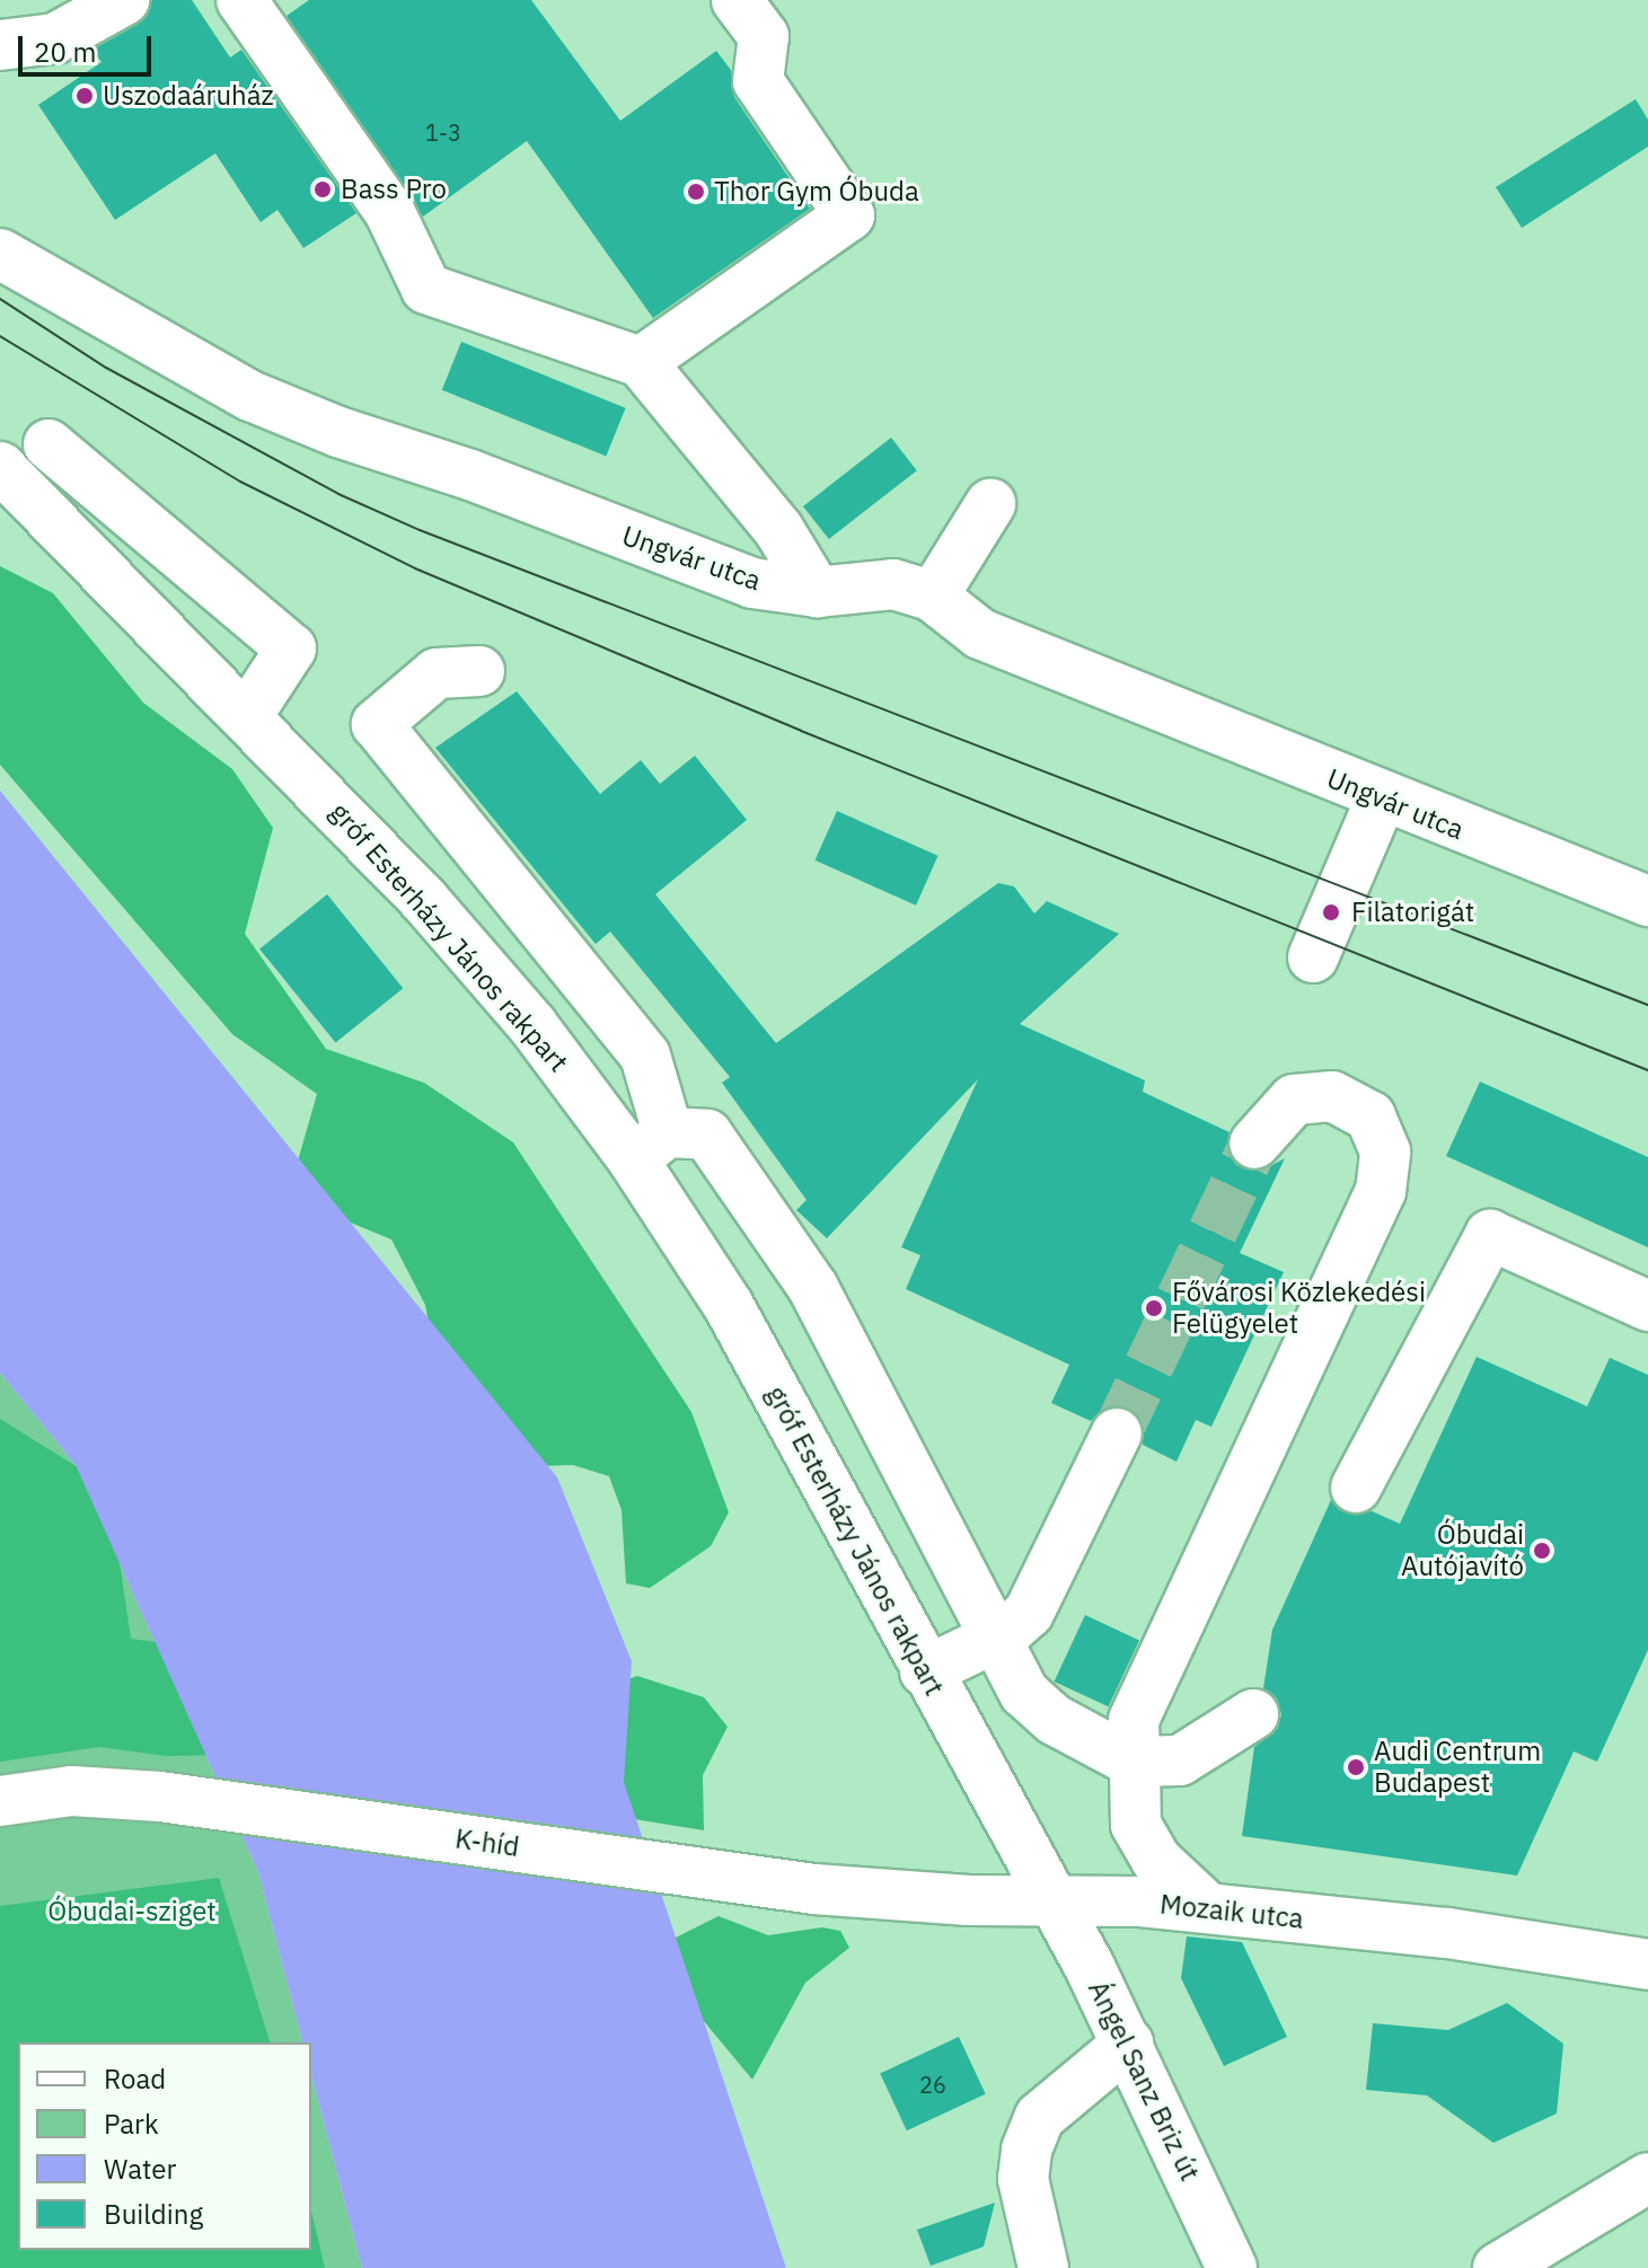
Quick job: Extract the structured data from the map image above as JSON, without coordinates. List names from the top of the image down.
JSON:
{
  "streets": {
    "street": [
      "Ungvár utca",
      "gróf Esterházy János rakpart",
      "K-híd",
      "Mozaik utca",
      "Ángel Sanz Briz út"
    ]
  },
  "crossings": [
    ["gróf Esterházy János rakpart", "Mozaik utca"],
    ["gróf Esterházy János rakpart", "Ángel Sanz Briz út"],
    ["K-híd", "Mozaik utca"],
    ["Mozaik utca", "Ángel Sanz Briz út"]
  ],
  "parks": ["Óbudai-sziget"],
  "places": [
    "Uszodaáruház",
    "Bass Pro",
    "Thor Gym Óbuda",
    "Filatorigát",
    "Fővárosi Közlekedési Felügyelet",
    "Óbudai Autójavító",
    "Audi Centrum Budapest"
  ],
  "house_numbers": ["1-3", "26"],
  "legend": [
    "Road",
    "Park",
    "Water",
    "Building"
  ],
  "scale_bar": "20 m"
}
